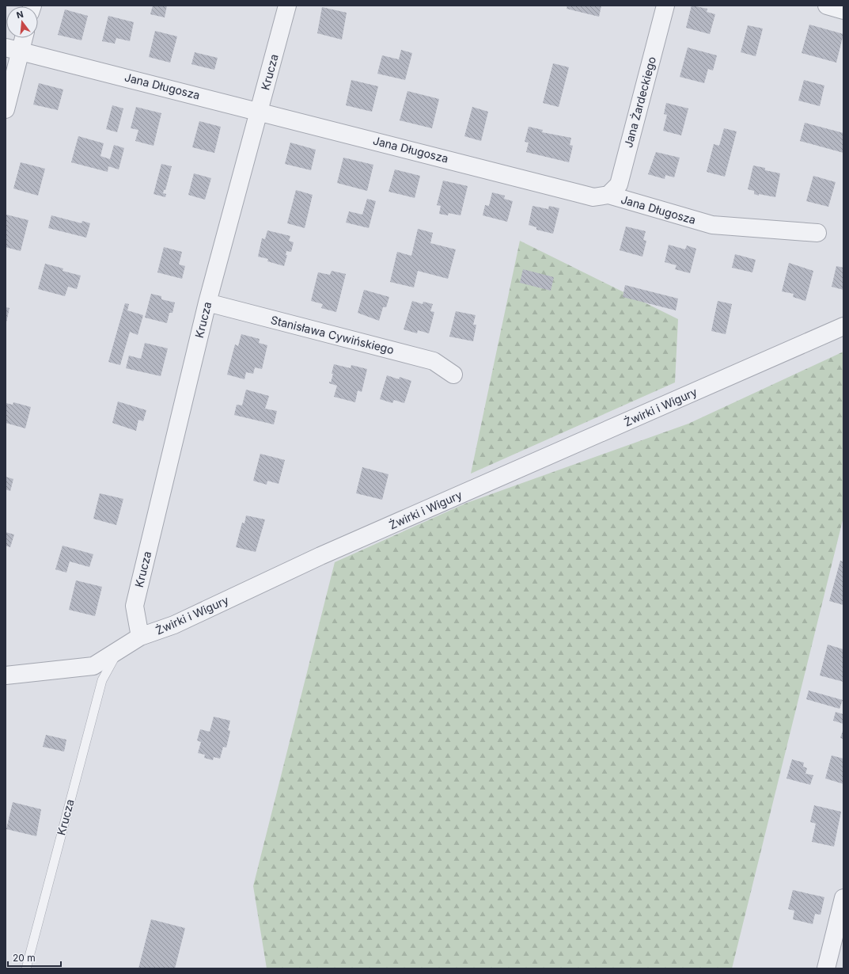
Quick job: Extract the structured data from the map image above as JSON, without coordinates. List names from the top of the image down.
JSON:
{
  "streets": {
    "street": [
      "Krucza",
      "Jana Długosza",
      "Jana Żardeckiego",
      "Stanisława Cywińskiego",
      "Żwirki i Wigury"
    ]
  },
  "crossings": [
    ["Krucza", "Jana Długosza"],
    ["Krucza", "Stanisława Cywińskiego"],
    ["Krucza", "Żwirki i Wigury"],
    ["Jana Długosza", "Jana Żardeckiego"]
  ],
  "scale_bar": "20 m",
  "north": "top"
}
